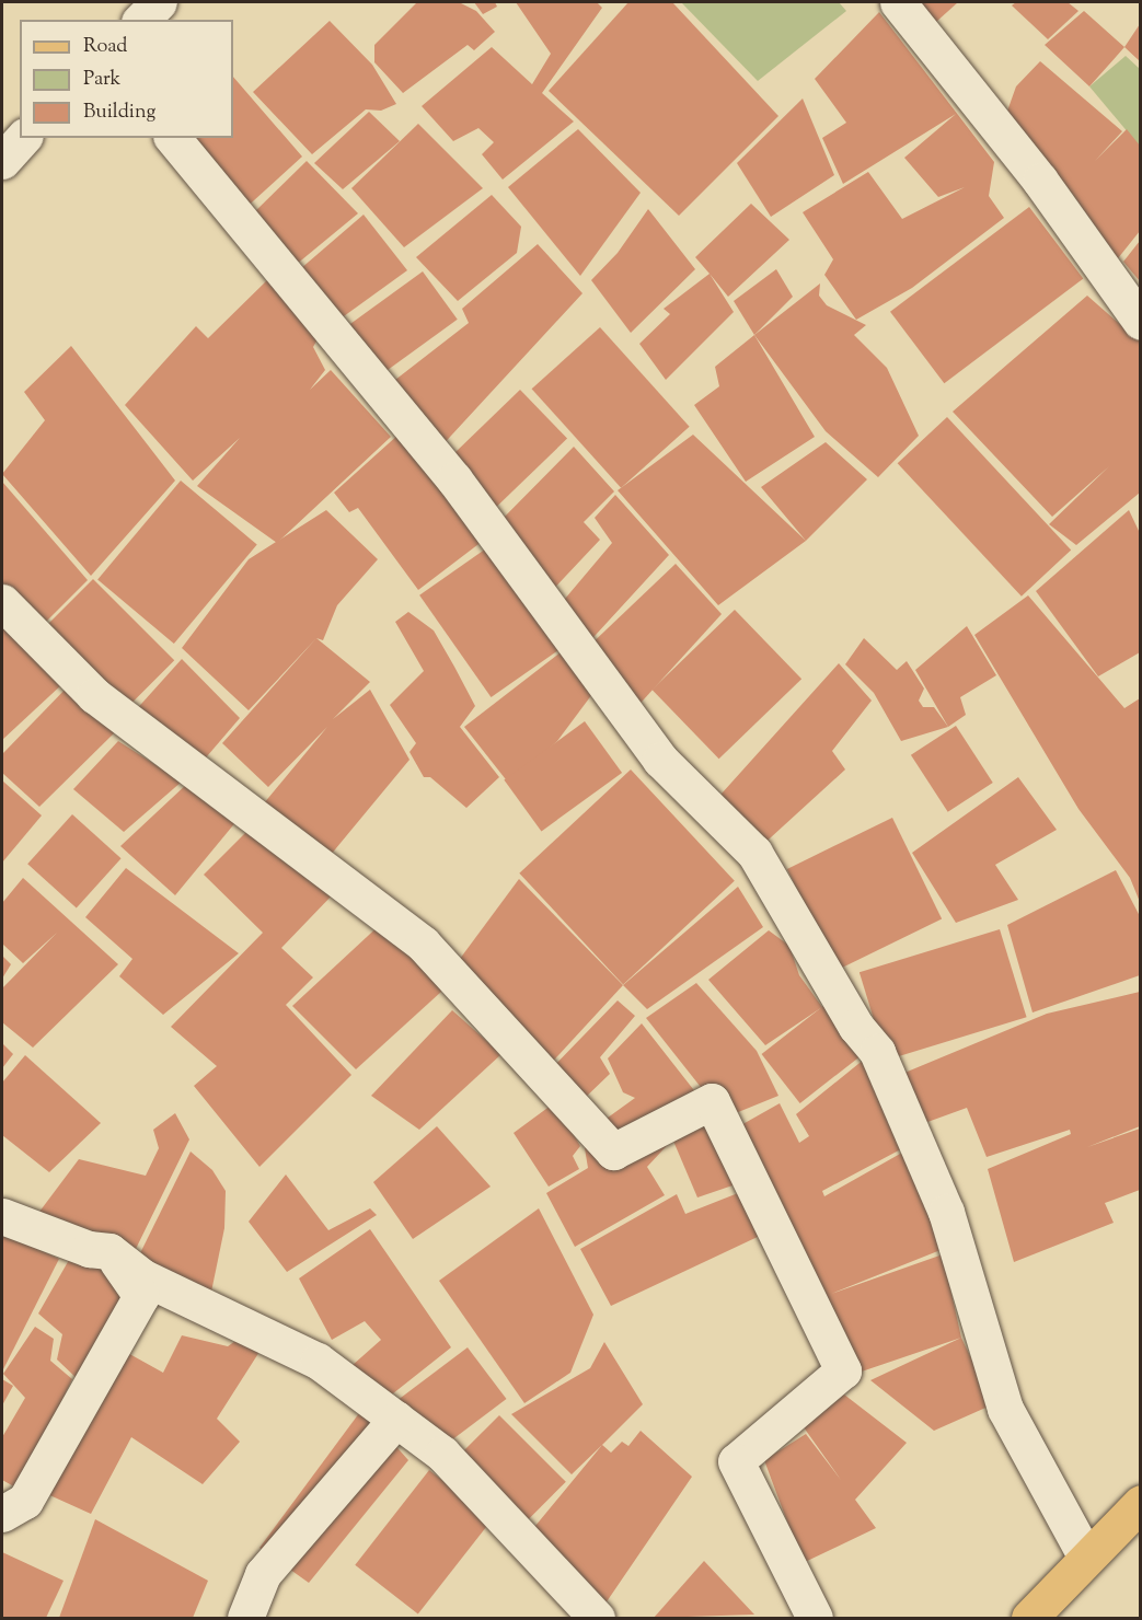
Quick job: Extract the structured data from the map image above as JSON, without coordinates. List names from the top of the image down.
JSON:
{
  "legend": ["Road", "Park", "Building"]
}
